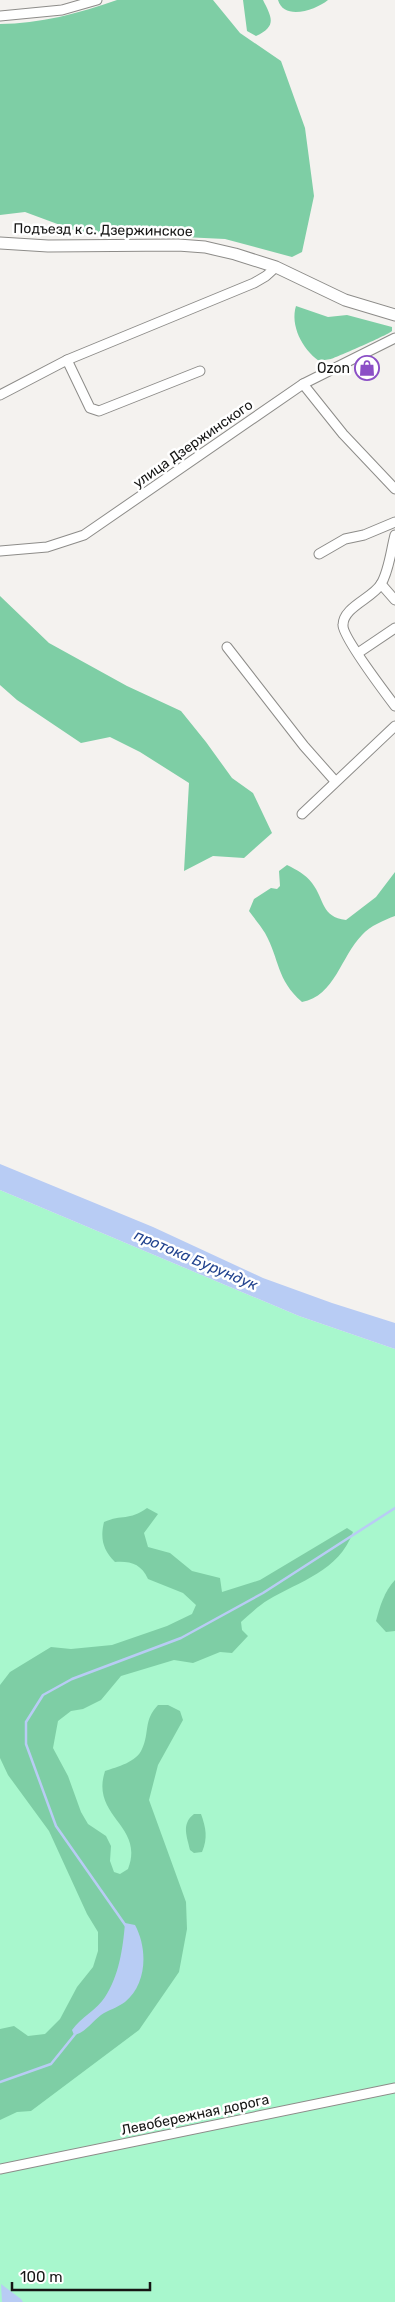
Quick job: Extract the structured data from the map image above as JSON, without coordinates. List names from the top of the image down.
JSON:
{
  "streets": {
    "street": ["Подъезд к с. Дзержинское", "улица Дзержинского", "Левобережная дорога"]
  },
  "water": ["протока Бурундук"],
  "places": {
    "shop": ["Ozon"]
  },
  "scale_bar": "100 m"
}
